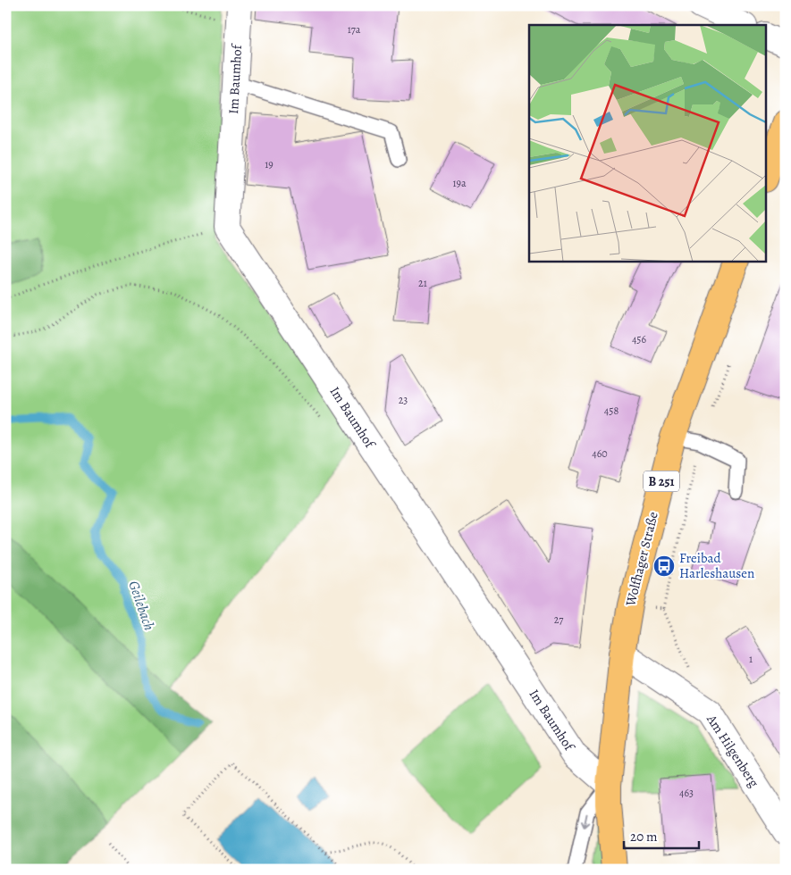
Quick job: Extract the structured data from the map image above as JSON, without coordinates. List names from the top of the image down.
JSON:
{
  "streets": {
    "main road": ["B 251", "Wolfhager Straße"],
    "street": ["Im Baumhof", "Am Hilgenberg"]
  },
  "crossings": [
    ["Im Baumhof", "Wolfhager Straße"],
    ["Wolfhager Straße", "Am Hilgenberg"]
  ],
  "water": ["Geilebach"],
  "places": {
    "bus stop": ["Freibad Harleshausen"]
  },
  "house_numbers": [
    "17a",
    "19",
    "19a",
    "21",
    "456",
    "23",
    "458",
    "460",
    "27",
    "1",
    "463"
  ],
  "scale_bar": "20 m"
}
